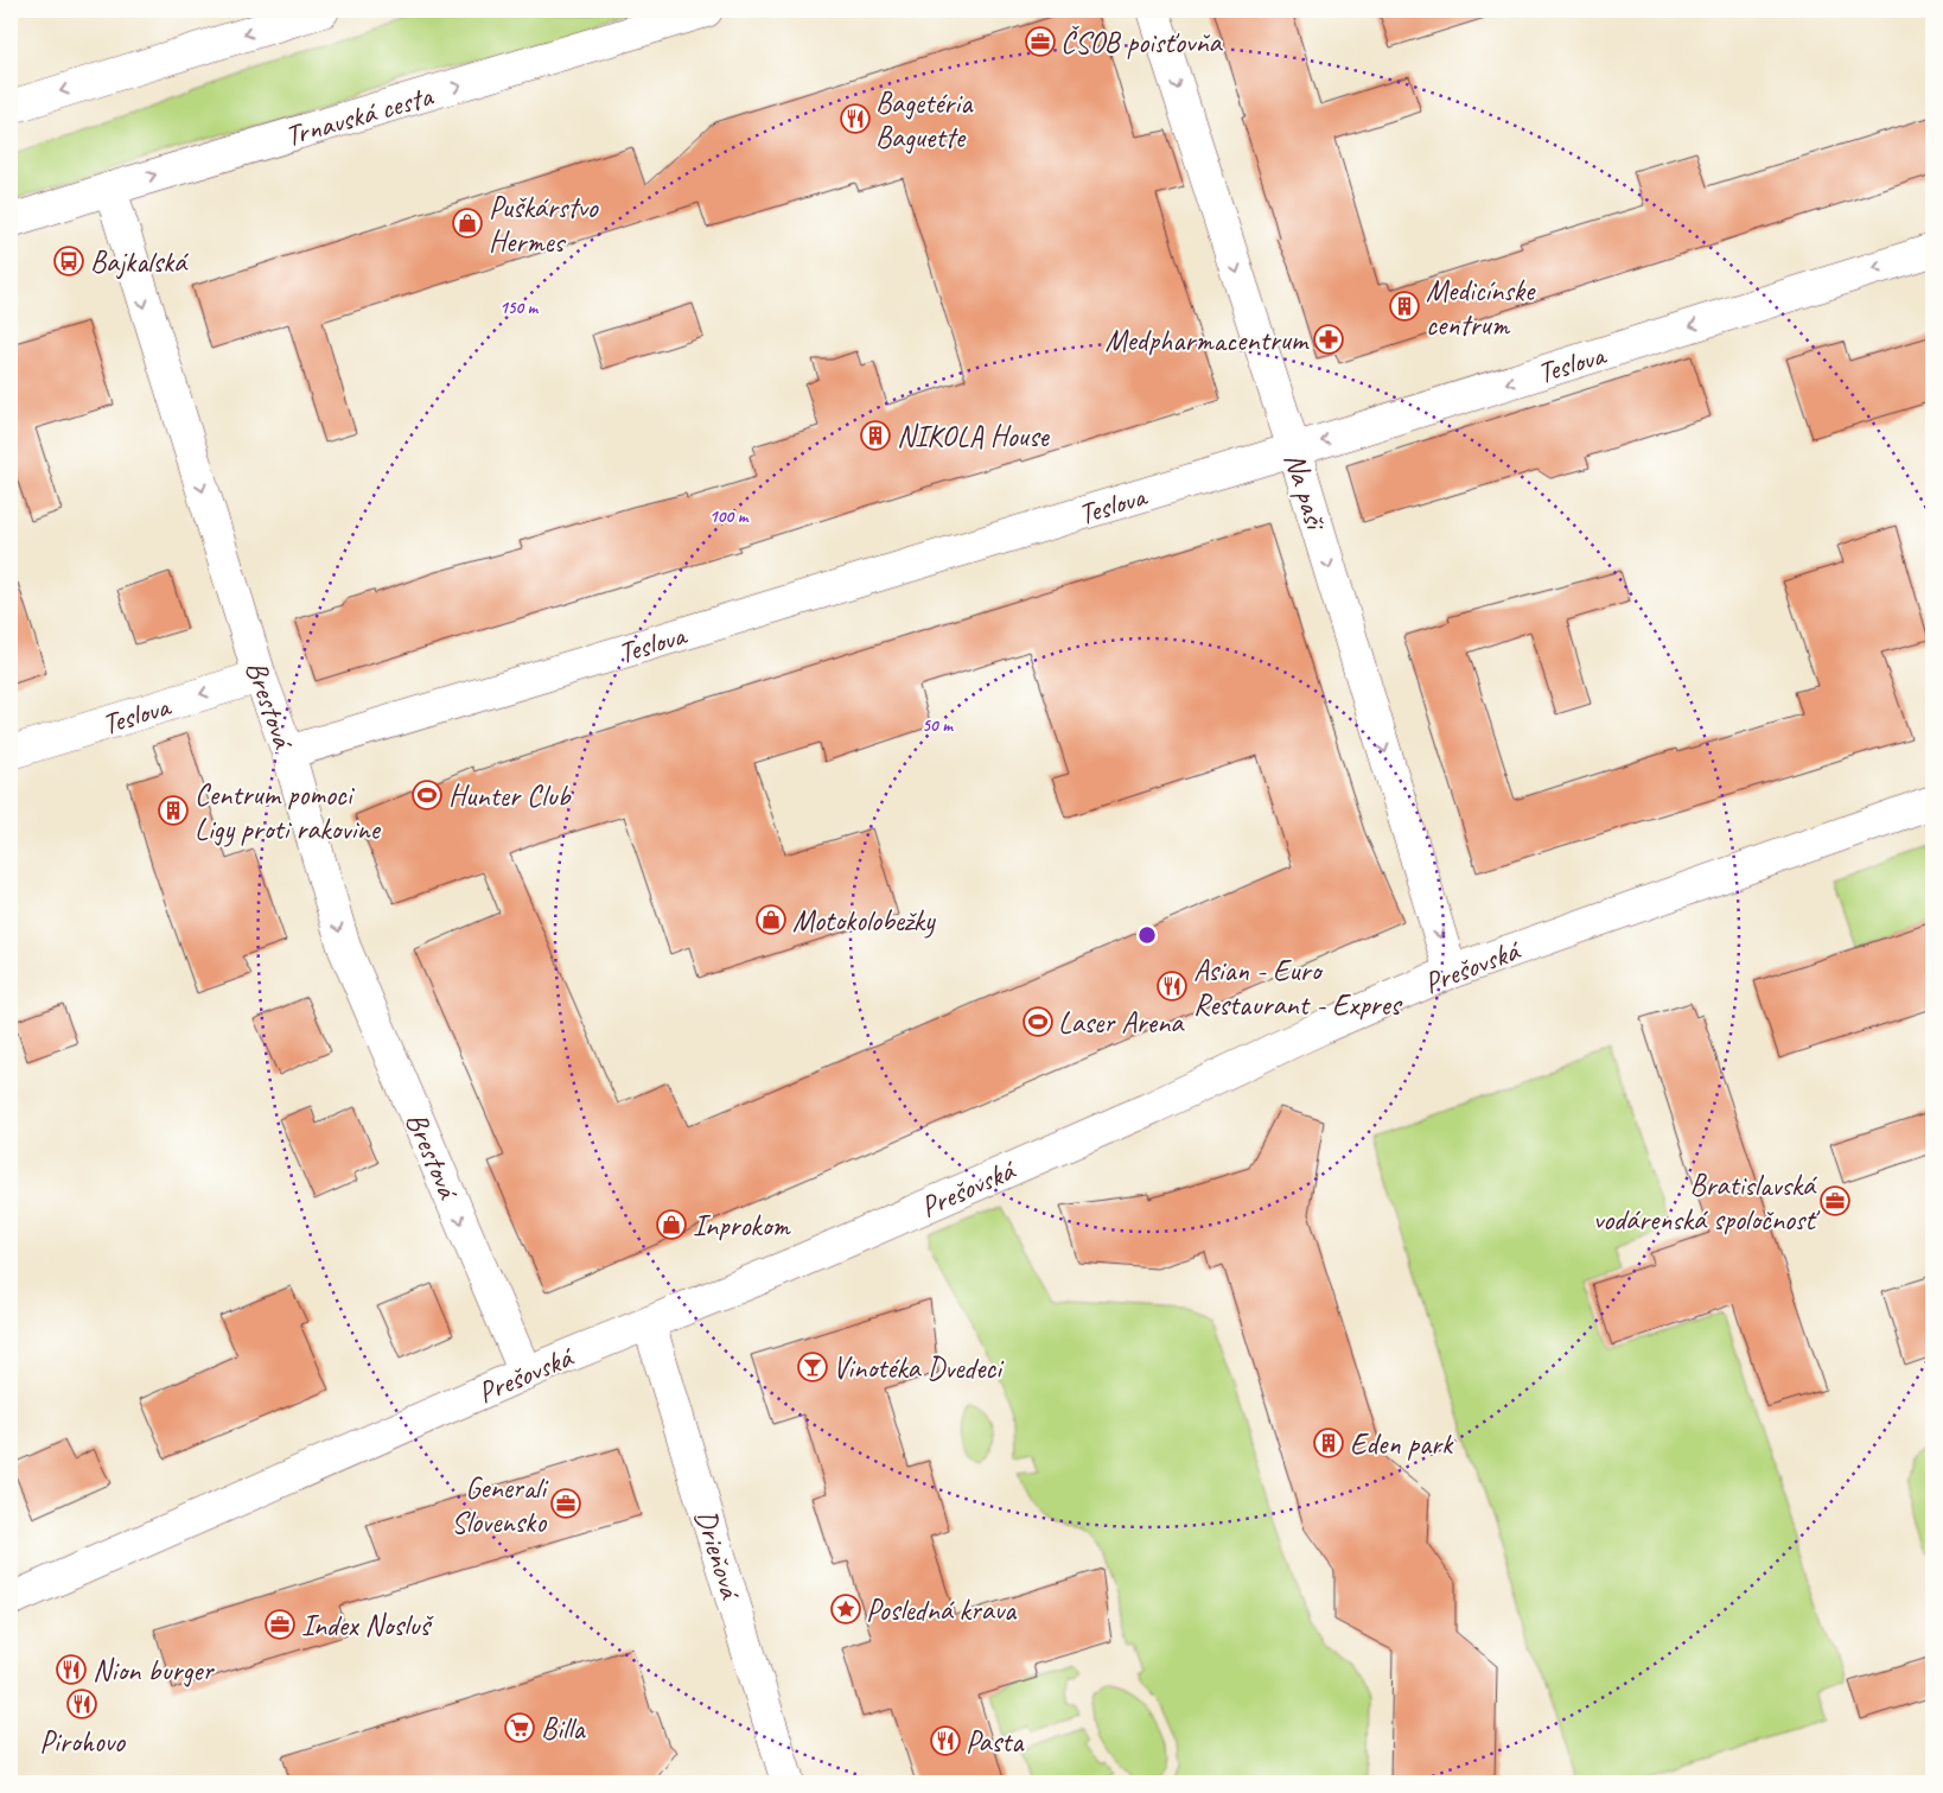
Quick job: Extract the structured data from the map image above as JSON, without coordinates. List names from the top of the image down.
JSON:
{
  "streets": {
    "street": [
      "Trnavská cesta",
      "Teslova",
      "Na paši",
      "Brestová",
      "Prešovská",
      "Drieňová"
    ]
  },
  "crossings": [
    ["Trnavská cesta", "Brestová"],
    ["Teslova", "Na paši"],
    ["Teslova", "Brestová"],
    ["Na paši", "Prešovská"],
    ["Brestová", "Prešovská"],
    ["Prešovská", "Drieňová"]
  ],
  "one_way": ["Teslova", "Na paši", "Brestová"],
  "places": {
    "office": [
      "ČSOB poisťovňa",
      "Bratislavská vodárenská spoločnosť",
      "Generali Slovensko",
      "Index Nosluš"
    ],
    "restaurant": [
      "Bagetéria Baguette",
      "Asian - Euro Restaurant - Expres",
      "Nion burger",
      "Pirohovo",
      "Pasta"
    ],
    "shop": ["Puškárstvo Hermes", "Motokolobežky", "Inprokom"],
    "bus stop": ["Bajkalská"],
    "building": [
      "Medicínske centrum",
      "NIKOLA House",
      "Centrum pomoci Ligy proti rakovine",
      "Eden park"
    ],
    "pharmacy": ["Medpharmacentrum"],
    "sports": ["Hunter Club", "Laser Arena"],
    "bar": ["Vinotéka Dvedeci"],
    "place": ["Posledná krava"],
    "supermarket": ["Billa"]
  },
  "rings": ["150 m", "100 m", "50 m"]
}
